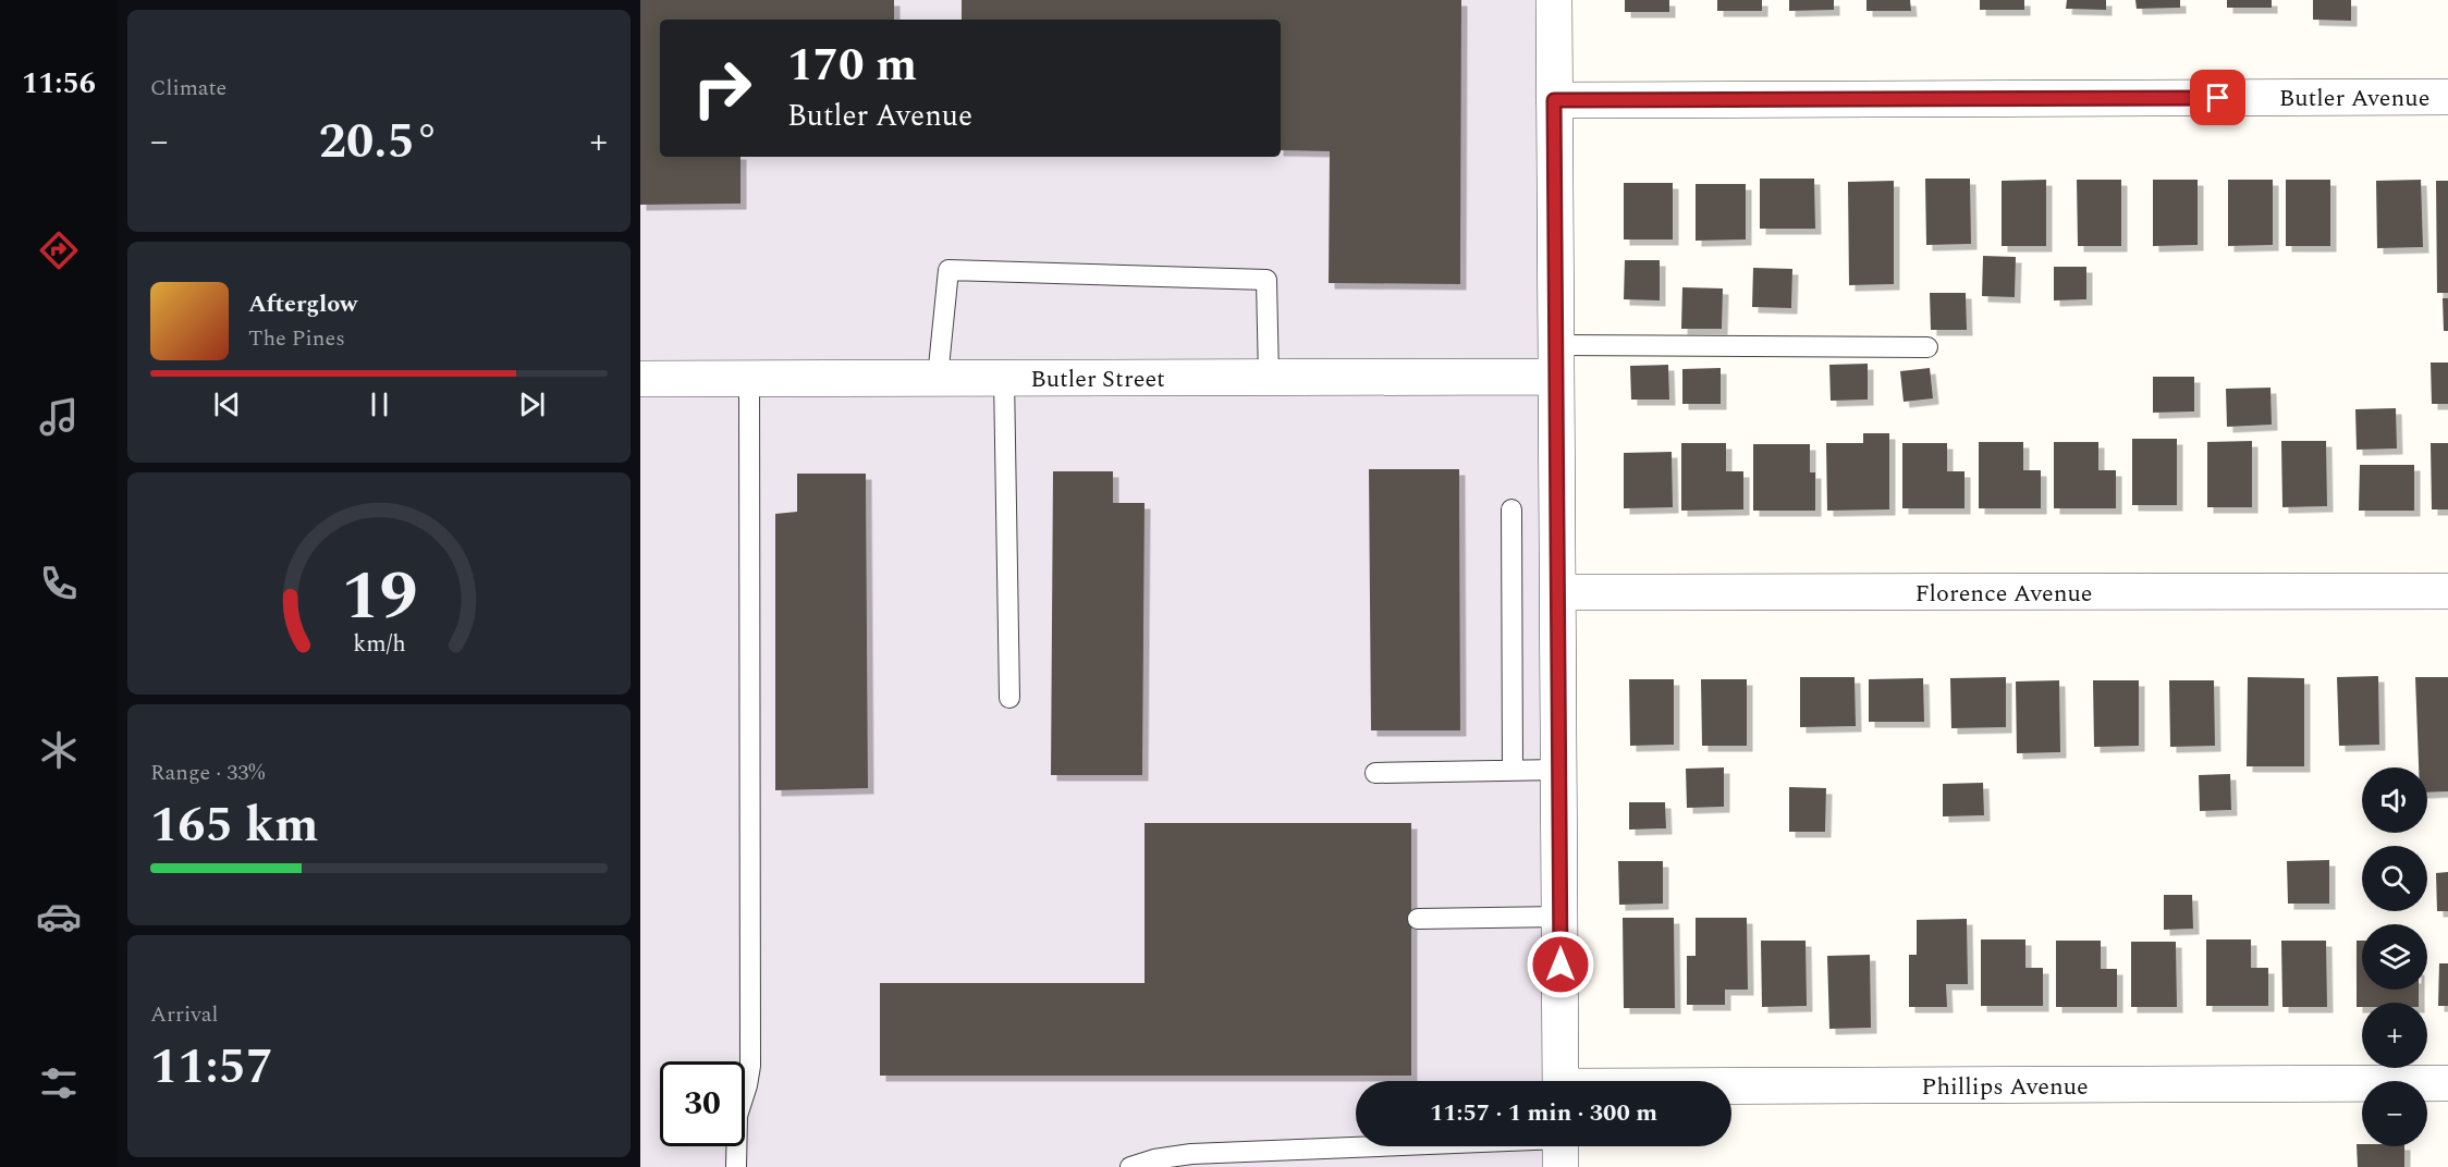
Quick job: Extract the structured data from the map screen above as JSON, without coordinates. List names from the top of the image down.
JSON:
{
  "streets": {
    "street": [
      "Butler Avenue",
      "Butler Street",
      "Florence Avenue",
      "Phillips Avenue"
    ]
  },
  "page": {
    "tabs": "11:56",
    "tile": [
      "Climate",
      ["Range · 33%", "165 km"],
      ["Arrival", "11:57"]
    ],
    "turn": ["170 m", "Butler Avenue"],
    "heat": ["−", "20.5°", "+"],
    "song": ["Afterglow", "The Pines"],
    "map_buttons": ["+", "−"],
    "limit": "30",
    "trip": "11:57 · 1 min · 300 m",
    "gauge": ["19", "km/h"]
  }
}
